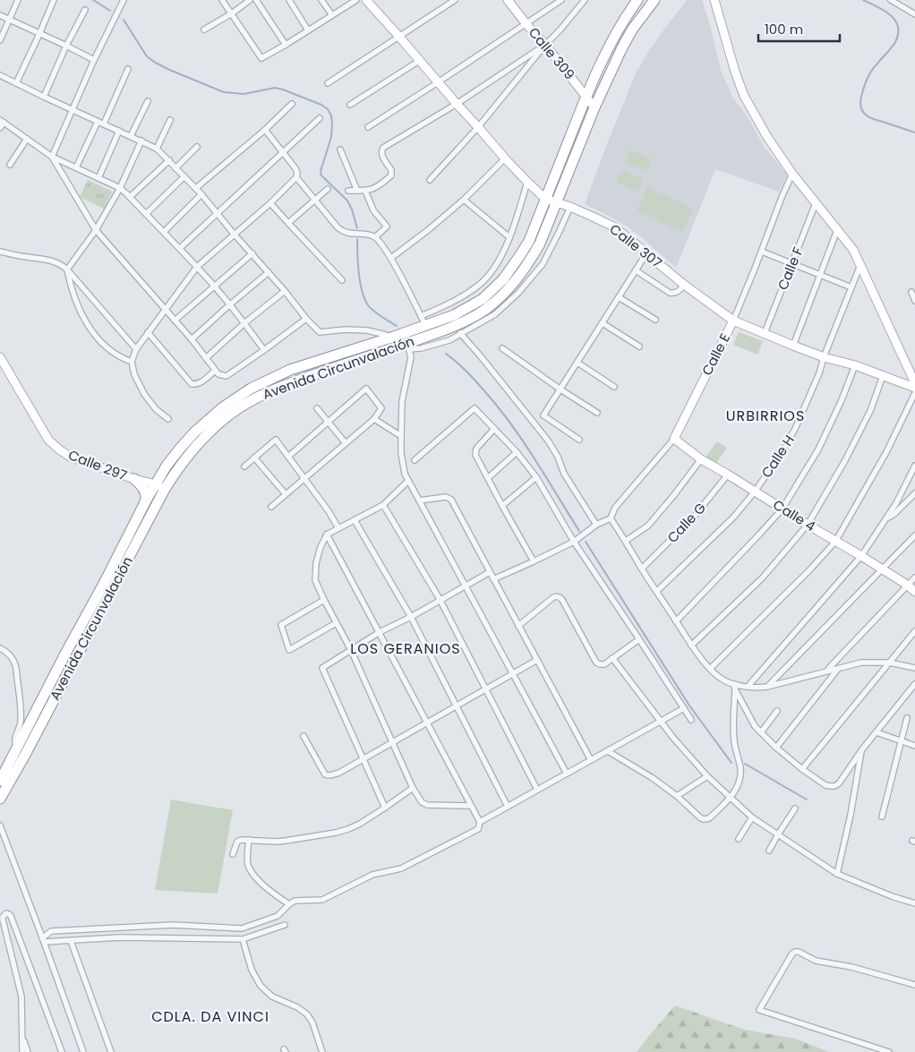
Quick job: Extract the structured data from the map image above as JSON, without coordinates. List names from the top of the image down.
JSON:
{
  "streets": {
    "highway": ["Avenida Circunvalación"],
    "street": [
      "Calle 309",
      "Calle 307",
      "Calle F",
      "Calle E",
      "Calle H",
      "Calle 297",
      "Calle 4",
      "Calle G"
    ]
  },
  "crossings": [
    ["Calle 309", "Avenida Circunvalación"],
    ["Calle 307", "Calle F"],
    ["Calle 307", "Calle E"],
    ["Calle 307", "Avenida Circunvalación"],
    ["Calle 307", "Calle H"],
    ["Calle E", "Calle 4"],
    ["Avenida Circunvalación", "Calle 297"],
    ["Calle H", "Calle 4"],
    ["Calle 4", "Calle G"]
  ],
  "districts": ["URBIRRIOS", "LOS GERANIOS", "CDLA. DA VINCI"],
  "scale_bar": "100 m"
}
